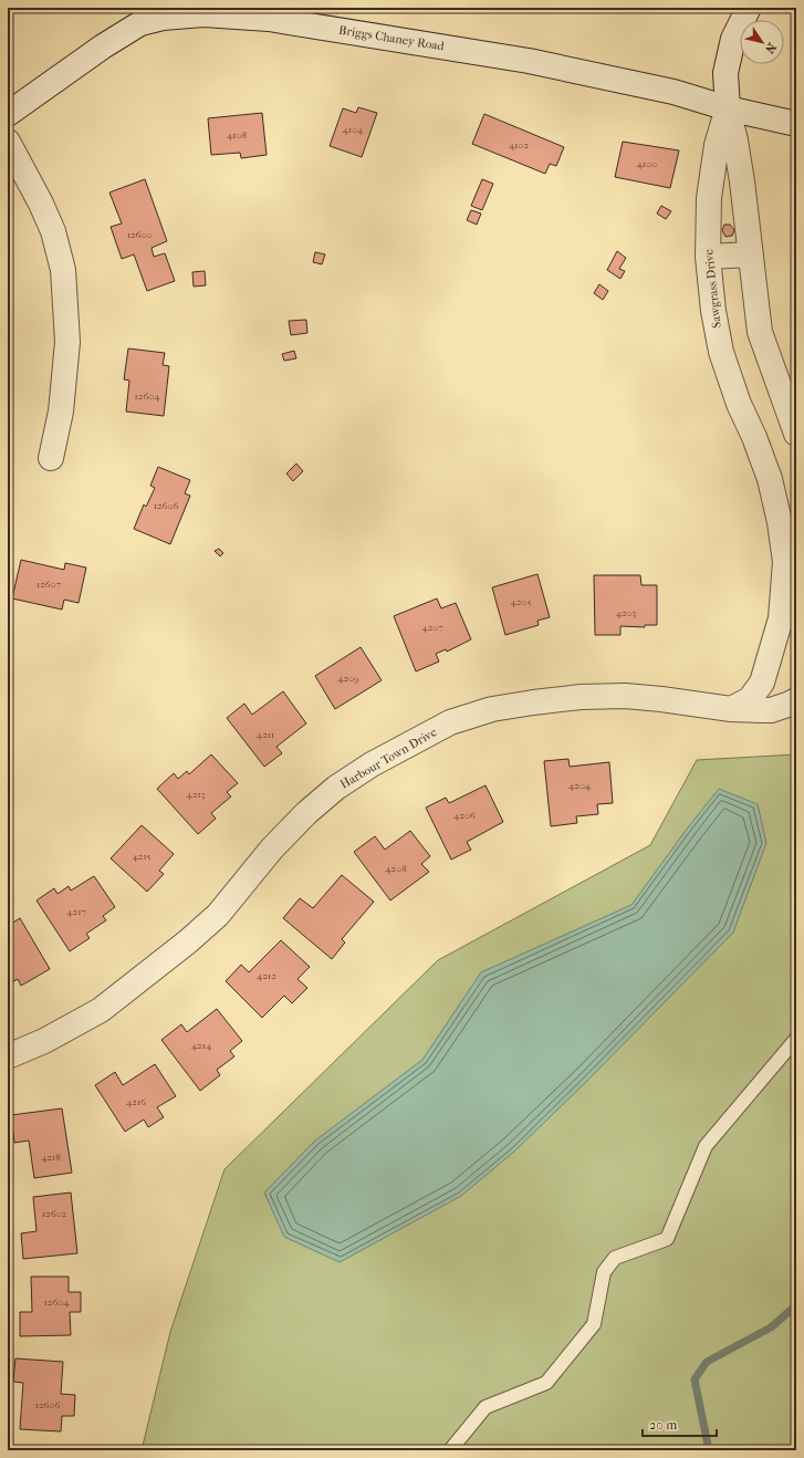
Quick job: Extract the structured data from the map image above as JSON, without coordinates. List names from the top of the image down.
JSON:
{
  "streets": {
    "street": ["Briggs Chaney Road", "Sawgrass Drive", "Harbour Town Drive"]
  },
  "crossings": [
    ["Briggs Chaney Road", "Sawgrass Drive"],
    ["Sawgrass Drive", "Harbour Town Drive"]
  ],
  "house_numbers": [
    "4104",
    "4108",
    "4102",
    "4100",
    "12600",
    "12604",
    "12606",
    "12607",
    "4205",
    "4203",
    "4207",
    "4209",
    "4211",
    "4204",
    "4213",
    "4206",
    "4215",
    "4208",
    "4217",
    "4212",
    "4214",
    "4216",
    "4218",
    "12602",
    "12604",
    "12606"
  ],
  "scale_bar": "20 m",
  "north": "bottom right"
}
